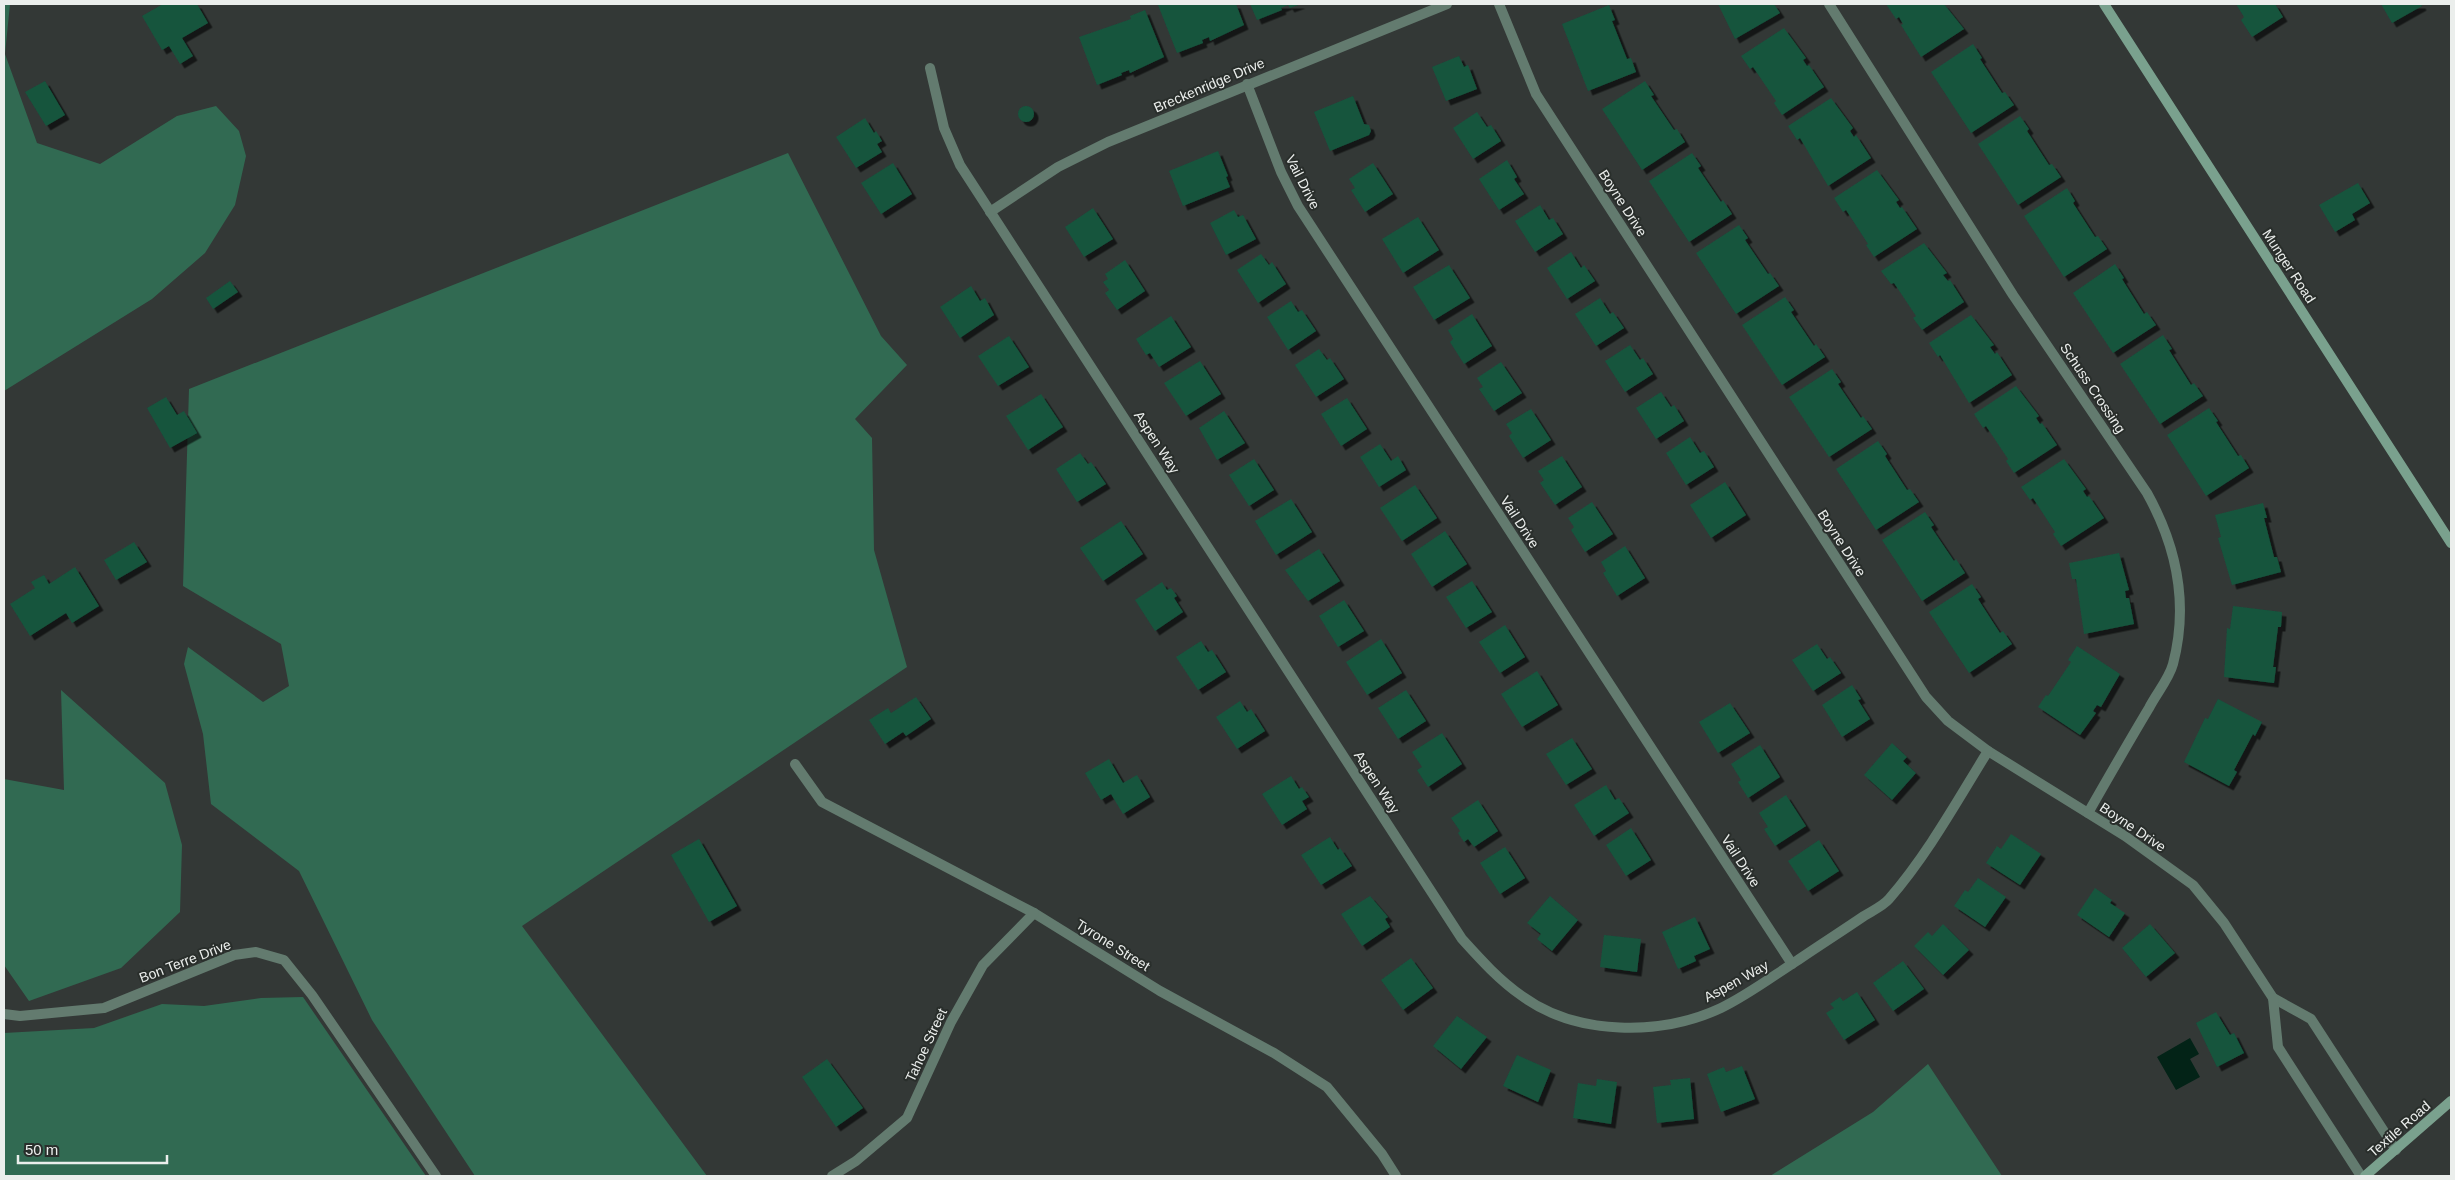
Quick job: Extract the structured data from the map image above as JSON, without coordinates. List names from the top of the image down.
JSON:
{
  "streets": {
    "street": [
      "Breckenridge Drive",
      "Vail Drive",
      "Boyne Drive",
      "Munger Road",
      "Schuss Crossing",
      "Aspen Way",
      "Tyrone Street",
      "Bon Terre Drive",
      "Tahoe Street",
      "Textile Road"
    ]
  },
  "crossings": [
    ["Breckenridge Drive", "Vail Drive"],
    ["Breckenridge Drive", "Aspen Way"],
    ["Vail Drive", "Aspen Way"],
    ["Boyne Drive", "Schuss Crossing"],
    ["Boyne Drive", "Aspen Way"],
    ["Boyne Drive", "Textile Road"],
    ["Tyrone Street", "Tahoe Street"]
  ],
  "scale_bar": "50 m"
}
